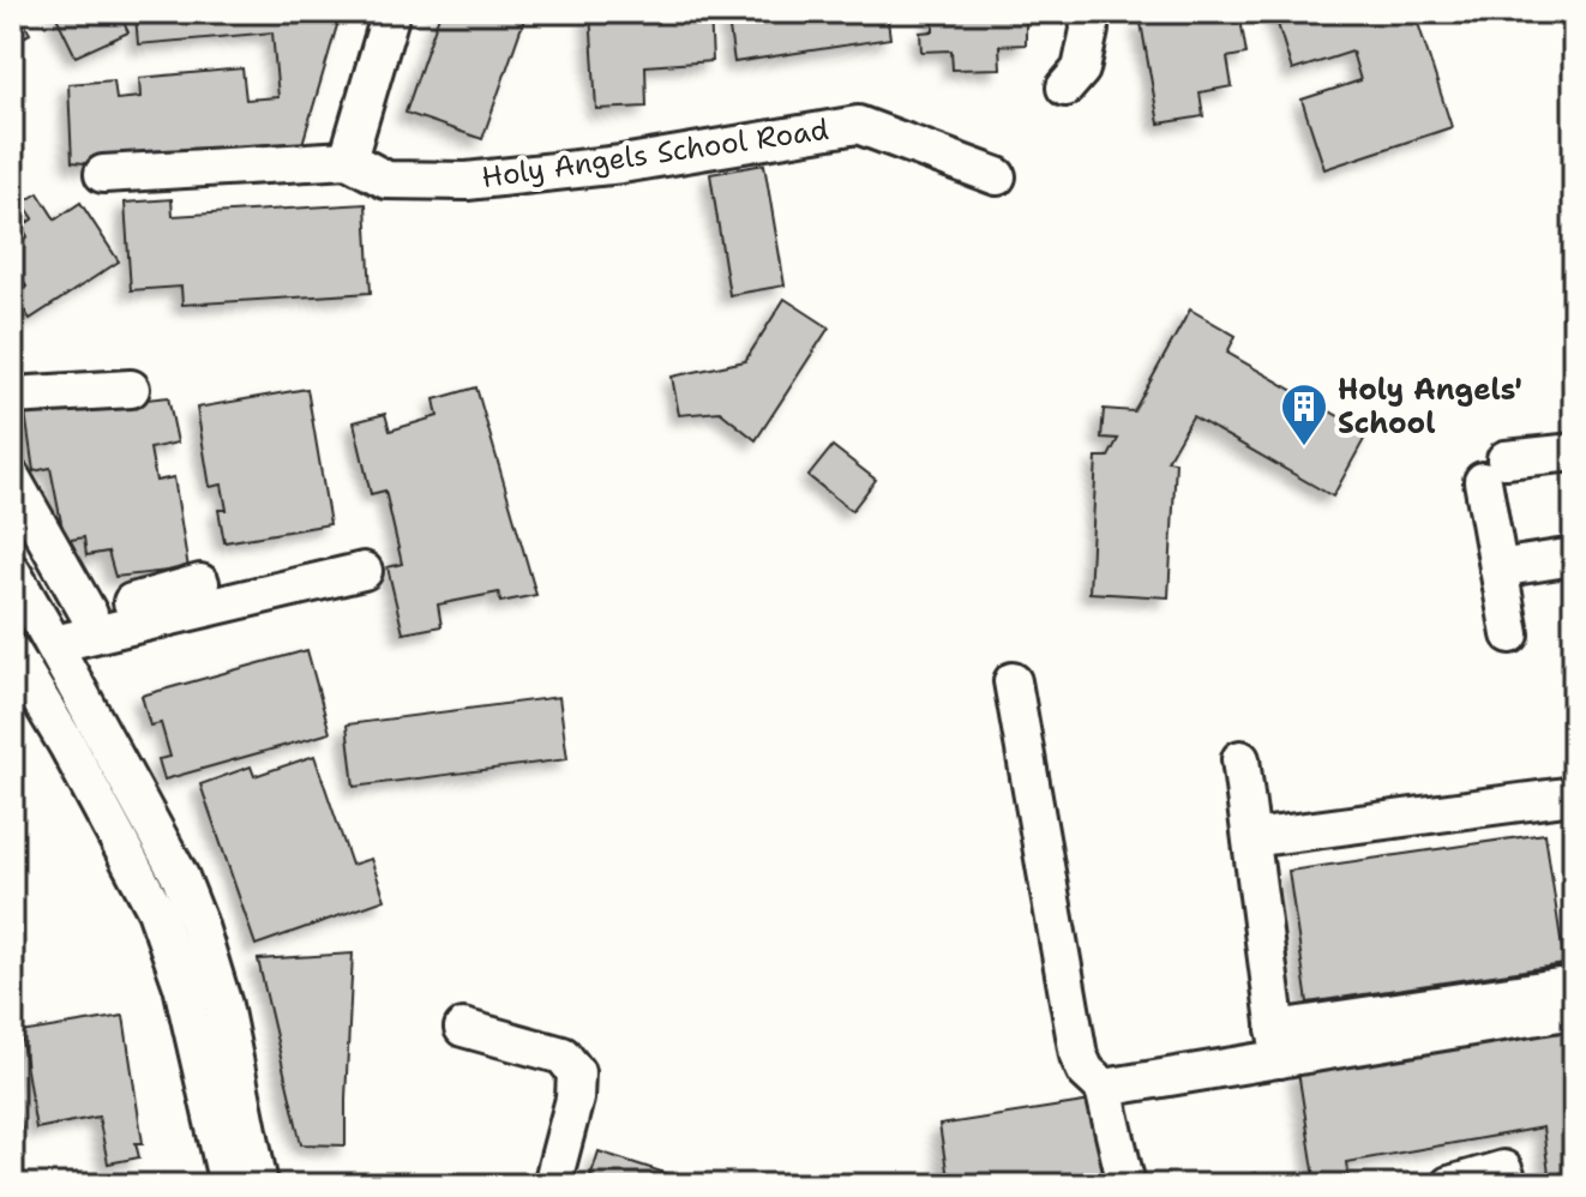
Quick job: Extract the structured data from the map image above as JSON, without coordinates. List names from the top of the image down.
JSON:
{
  "streets": {
    "street": ["Holy Angels School Road"]
  },
  "places": {
    "building": ["Holy Angels' School"]
  }
}
